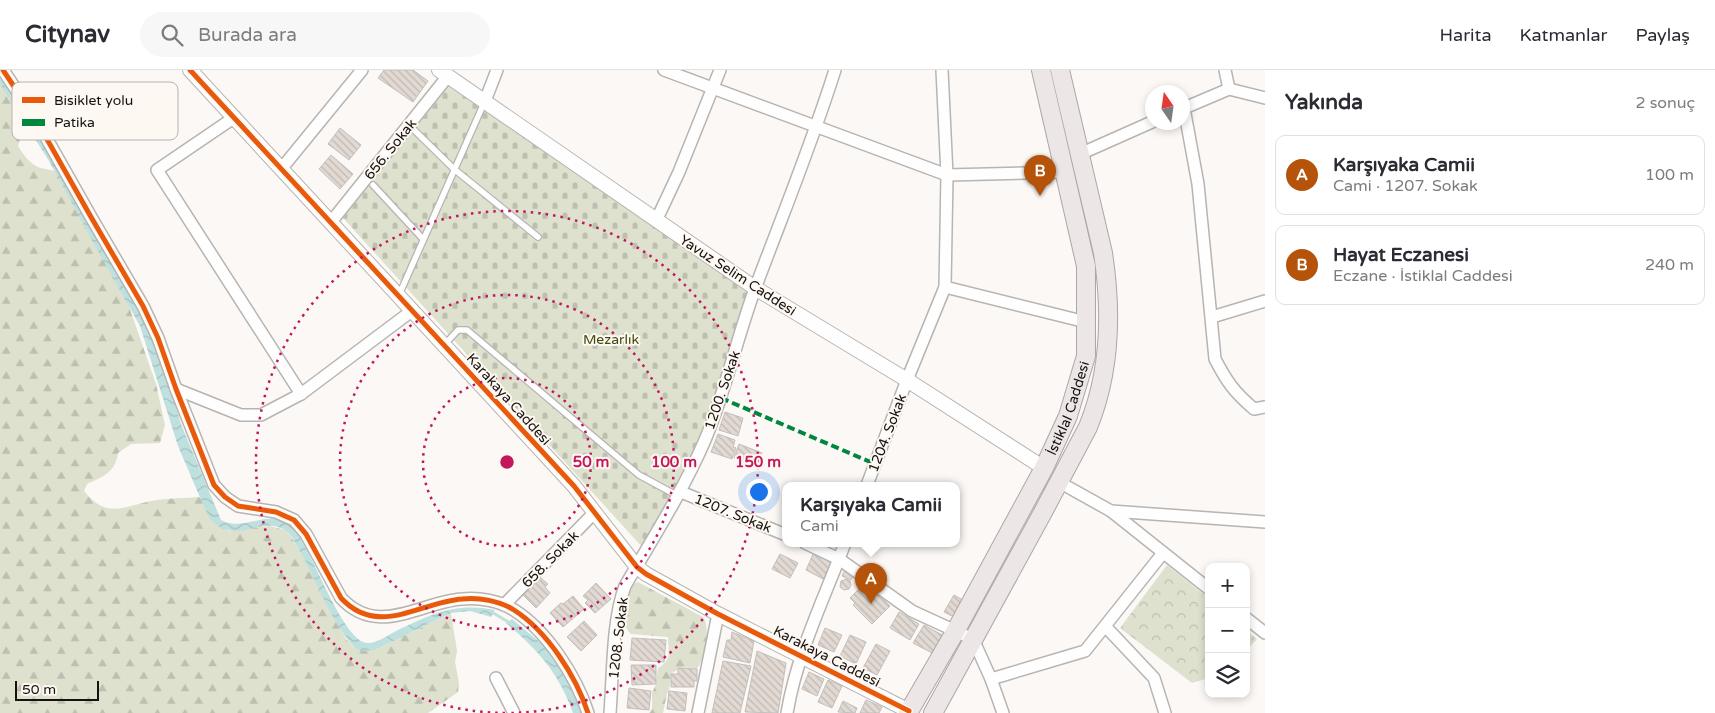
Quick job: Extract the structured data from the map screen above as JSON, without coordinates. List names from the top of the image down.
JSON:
{
  "streets": {
    "main road": ["İstiklal Caddesi"],
    "street": [
      "656. Sokak",
      "Yavuz Selim Caddesi",
      "1200. Sokak",
      "Karakaya Caddesi",
      "1204. Sokak",
      "1207. Sokak",
      "658. Sokak",
      "1208. Sokak"
    ]
  },
  "crossings": [
    ["656. Sokak", "Yavuz Selim Caddesi"],
    ["656. Sokak", "Karakaya Caddesi"],
    ["Yavuz Selim Caddesi", "1200. Sokak"],
    ["Yavuz Selim Caddesi", "İstiklal Caddesi"],
    ["Yavuz Selim Caddesi", "1204. Sokak"],
    ["1200. Sokak", "Karakaya Caddesi"],
    ["1200. Sokak", "1207. Sokak"],
    ["1200. Sokak", "1208. Sokak"],
    ["Karakaya Caddesi", "İstiklal Caddesi"],
    ["Karakaya Caddesi", "658. Sokak"],
    ["Karakaya Caddesi", "1208. Sokak"]
  ],
  "parks": ["Mezarlık"],
  "legend": ["Bisiklet yolu", "Patika"],
  "scale_bar": "50 m",
  "north": "top",
  "page": {
    "header": "Citynav",
    "search": "Burada ara",
    "nav": ["Harita", "Katmanlar", "Paylaş"],
    "heading": ["Yakında", "2 sonuç"],
    "list": [
      {
        "mark": "A",
        "name": "Karşıyaka Camii",
        "note": "Cami · 1207. Sokak",
        "value": "100 m"
      },
      {
        "mark": "B",
        "name": "Hayat Eczanesi",
        "note": "Eczane · İstiklal Caddesi",
        "value": "240 m"
      }
    ],
    "pins": ["B", "A"],
    "popup": ["Karşıyaka Camii", "Cami"],
    "map_buttons": ["+", "−"],
    "scale": "50 m"
  },
  "rings": ["50 m", "100 m", "150 m"]
}
